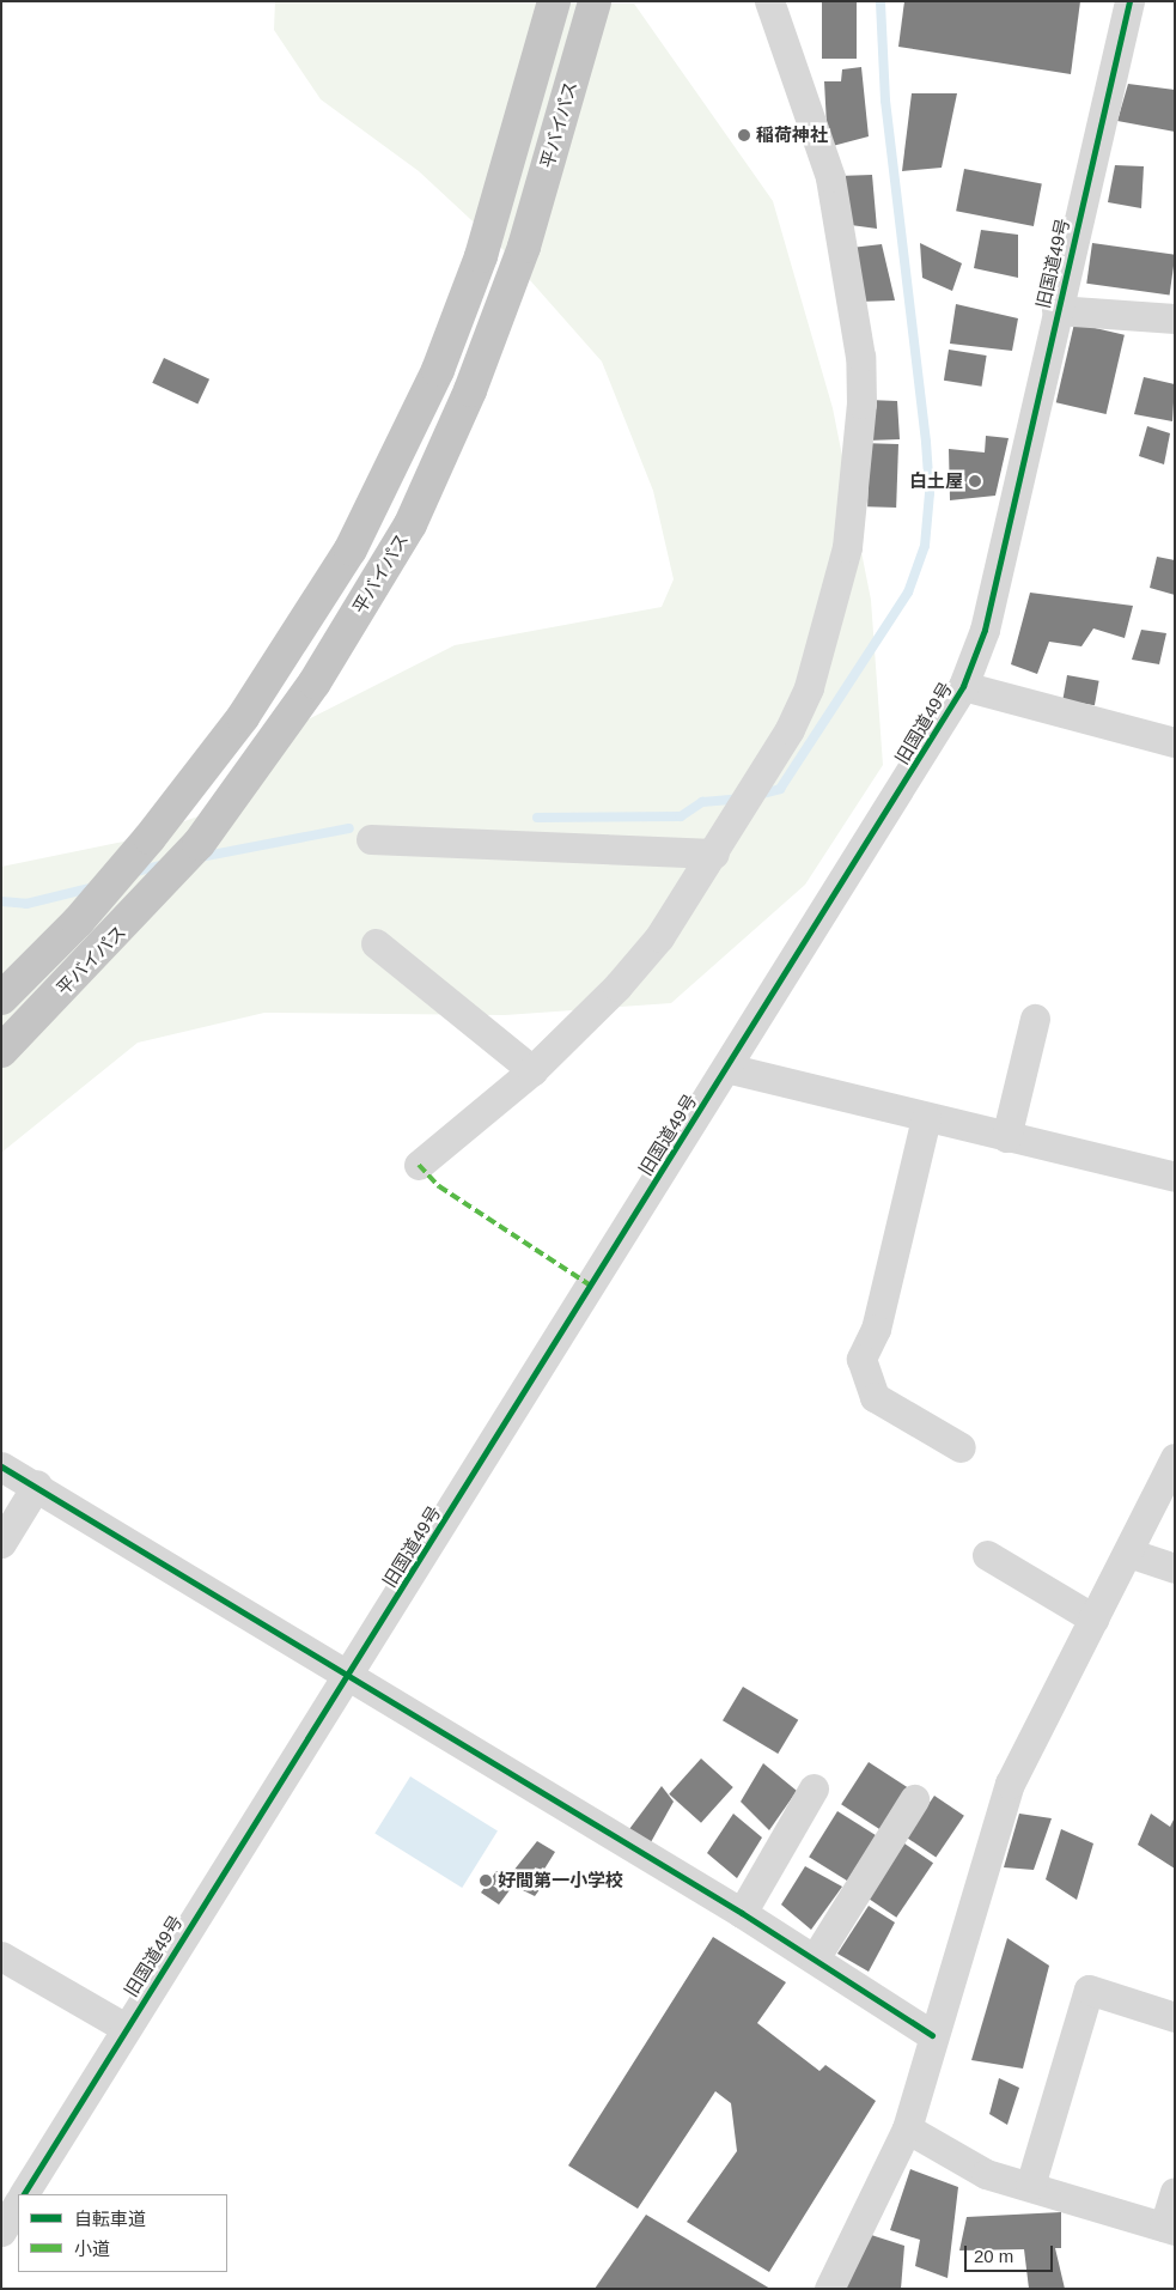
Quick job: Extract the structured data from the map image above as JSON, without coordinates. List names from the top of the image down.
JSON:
{
  "streets": {
    "highway": ["平バイパス"],
    "street": ["旧国道49号"]
  },
  "places": ["稲荷神社", "白土屋", "好間第一小学校"],
  "legend": ["自転車道", "小道"],
  "scale_bar": "20 m"
}
